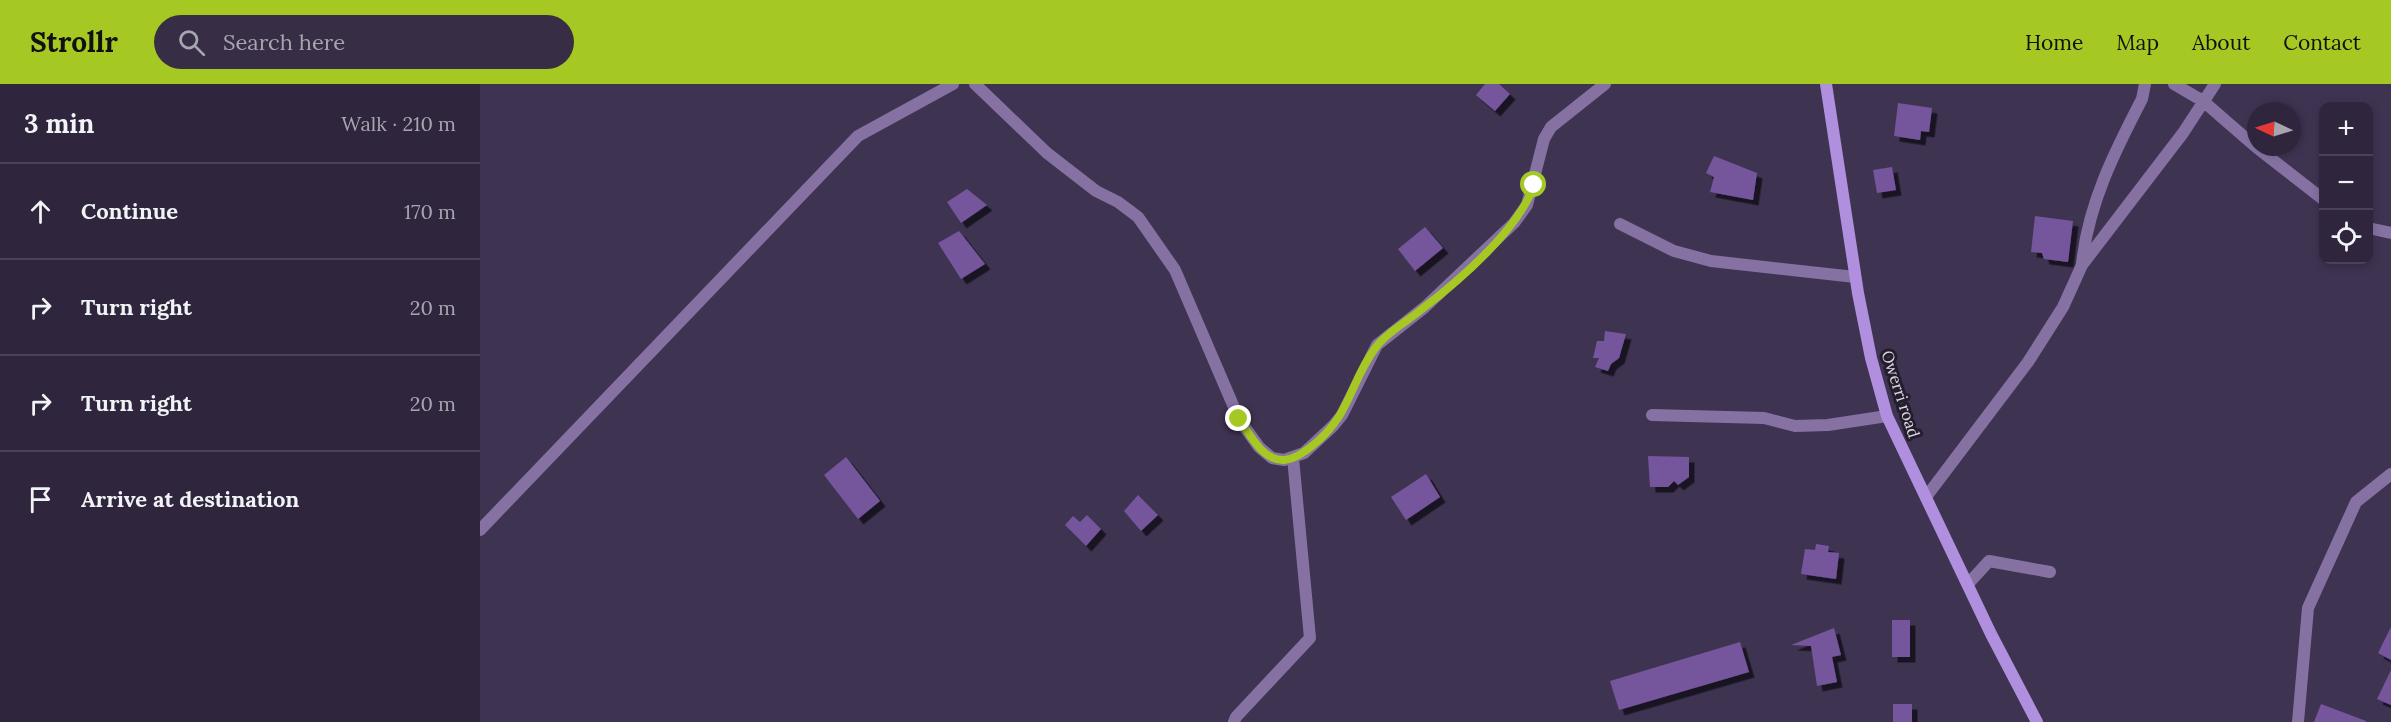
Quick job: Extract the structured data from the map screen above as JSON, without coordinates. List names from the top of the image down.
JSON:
{
  "streets": {
    "main road": ["Owerri road"]
  },
  "north": "left",
  "page": {
    "header": "Strollr",
    "search": "Search here",
    "nav": [
      "Home",
      "Map",
      "About",
      "Contact"
    ],
    "heading": ["3 min", "Walk · 210 m"],
    "map_buttons": ["+", "−"],
    "list": [
      ["Continue", "170 m"],
      ["Turn right", "20 m"],
      ["Turn right", "20 m"],
      "Arrive at destination"
    ]
  }
}
